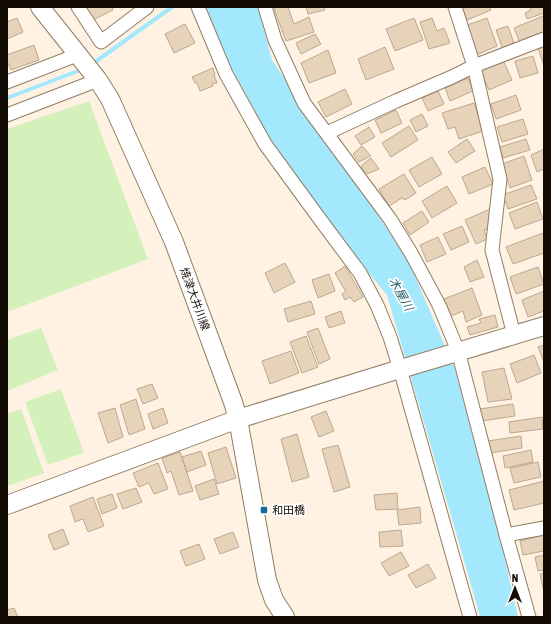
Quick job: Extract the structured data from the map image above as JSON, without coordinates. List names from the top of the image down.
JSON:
{
  "streets": {
    "main road": ["焼津大井川線"]
  },
  "water": ["木屋川"],
  "places": {
    "transit": ["和田橋"]
  },
  "north": "top"
}
